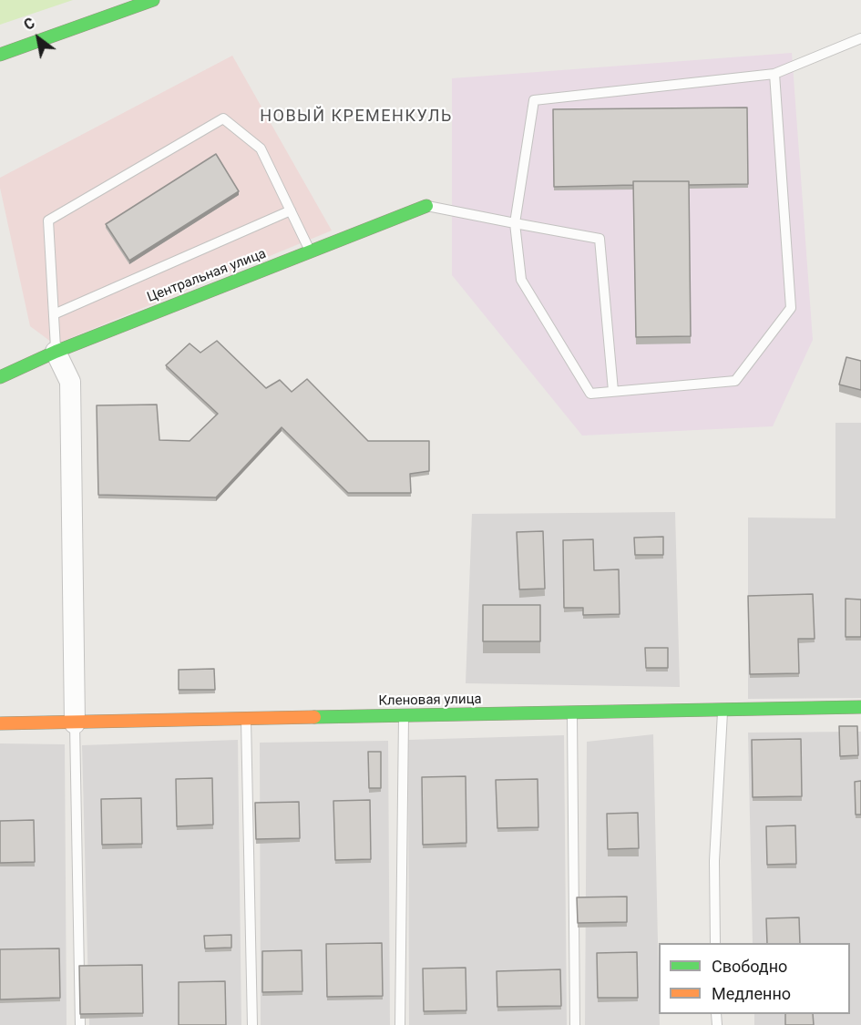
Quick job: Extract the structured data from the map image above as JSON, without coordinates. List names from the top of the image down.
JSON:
{
  "streets": {
    "street": ["Центральная улица", "Кленовая улица"]
  },
  "districts": ["НОВЫЙ КРЕМЕНКУЛЬ"],
  "legend": ["Свободно", "Медленно"],
  "north": "top left"
}
